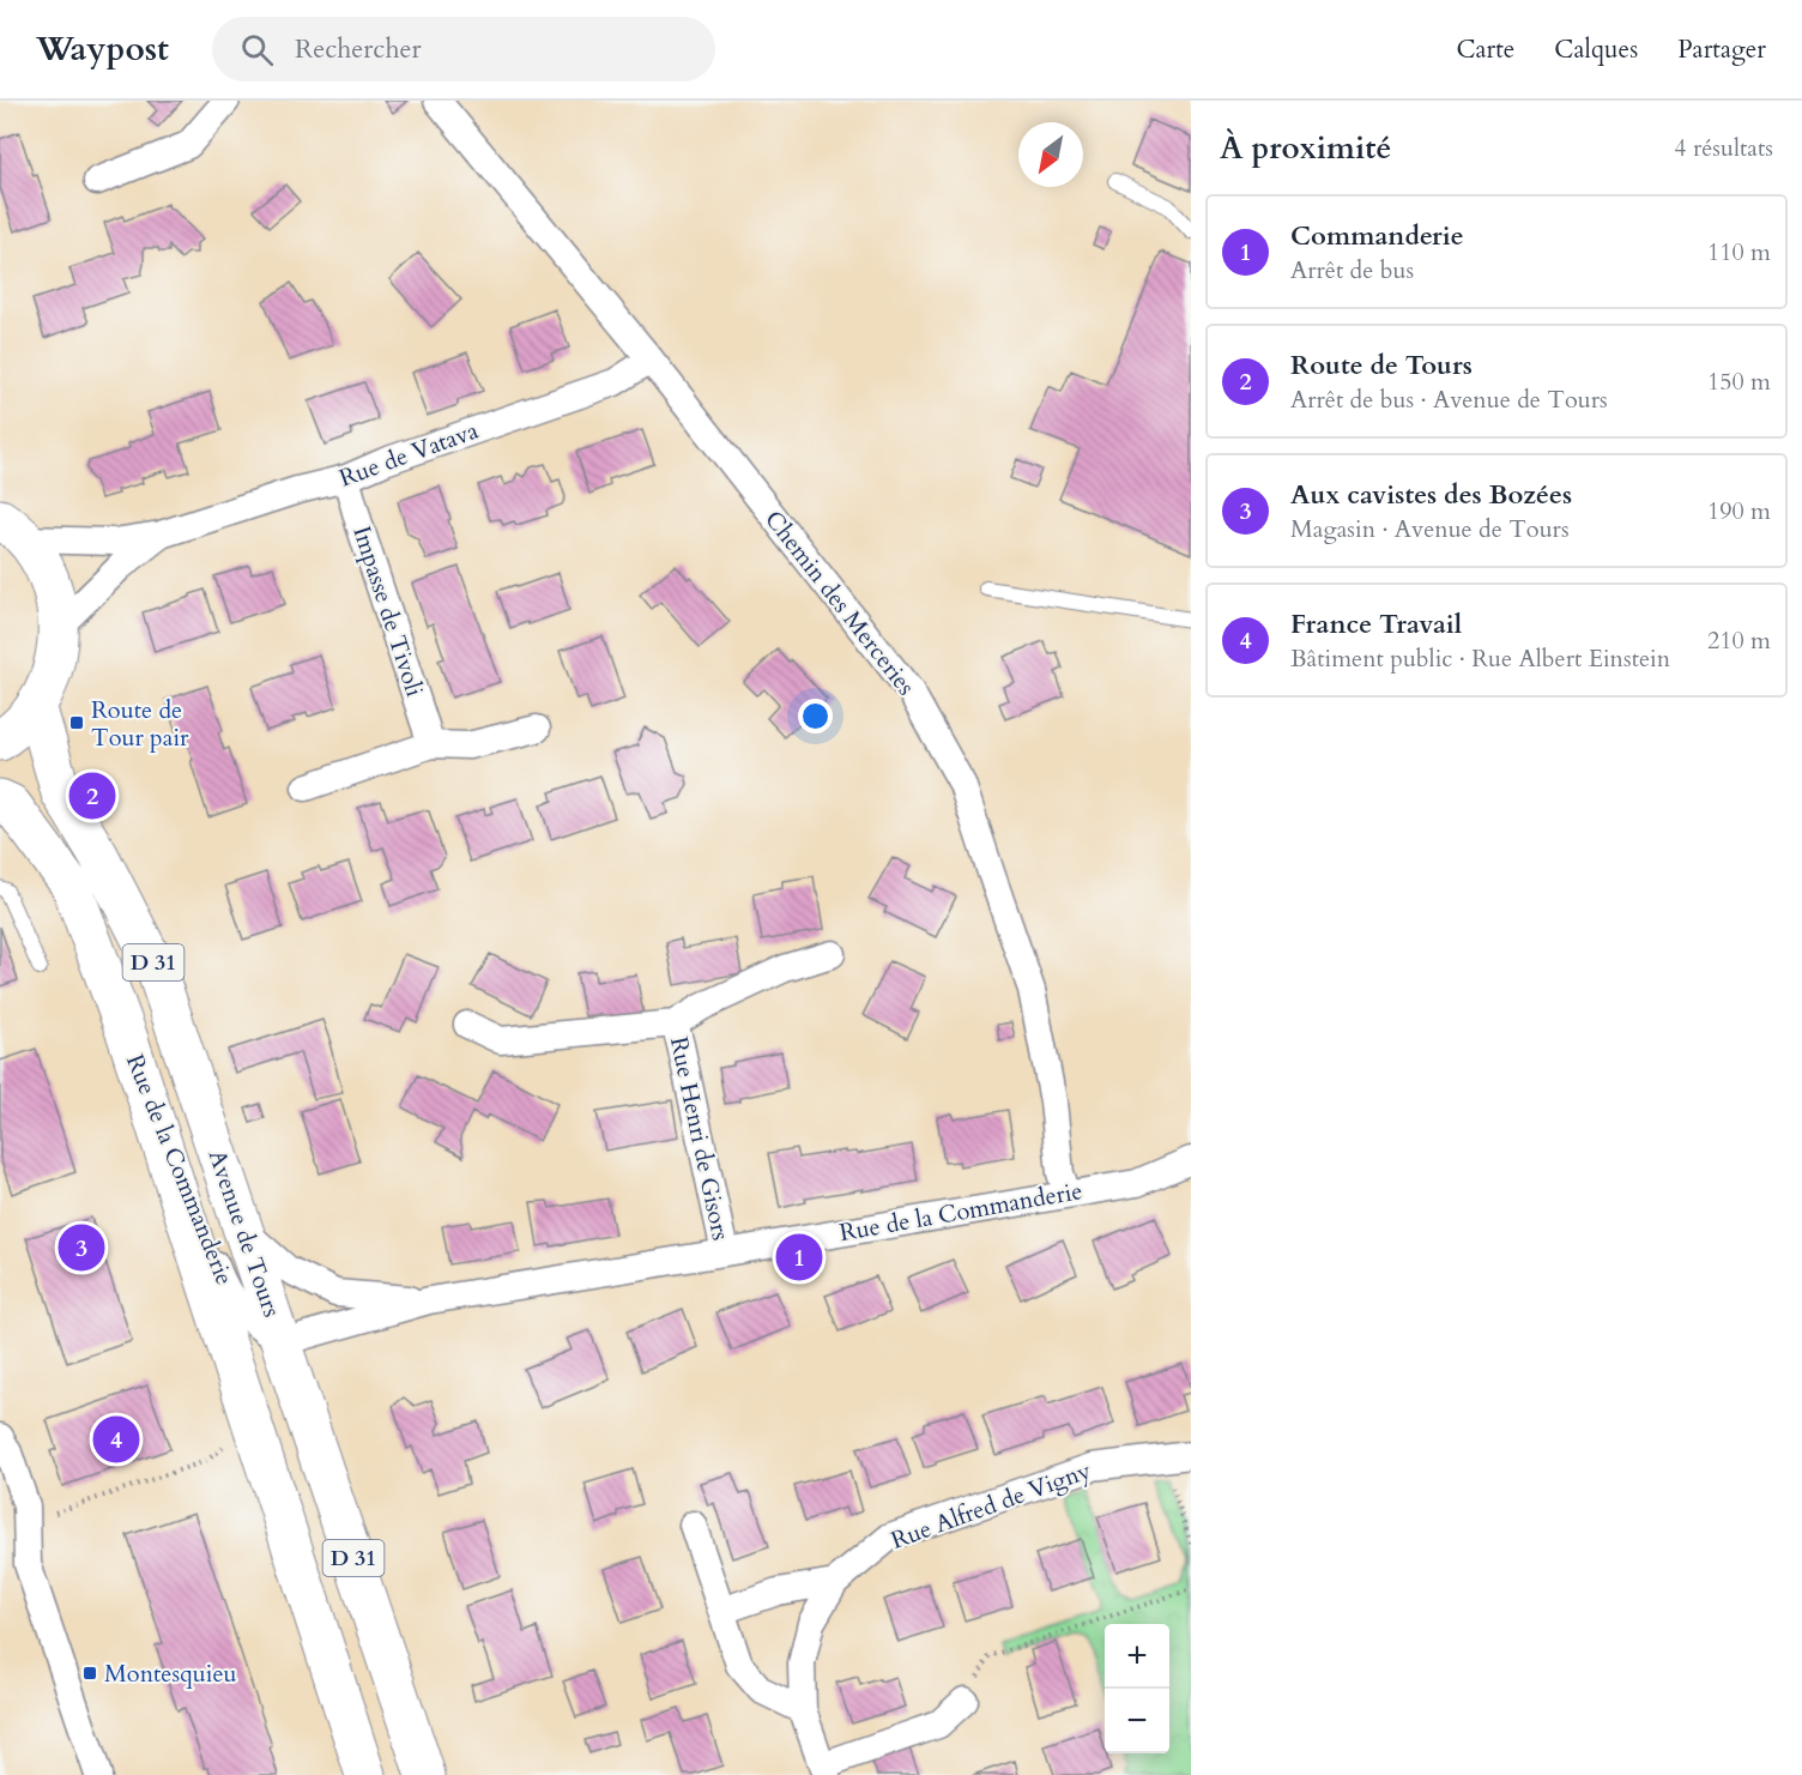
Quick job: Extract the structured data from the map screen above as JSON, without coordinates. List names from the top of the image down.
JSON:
{
  "streets": {
    "main road": ["D 31", "Avenue de Tours"],
    "street": [
      "Rue de Vatava",
      "Chemin des Merceries",
      "Impasse de Tivoli",
      "Rue Henri de Gisors",
      "Rue de la Commanderie",
      "Rue Alfred de Vigny"
    ]
  },
  "crossings": [
    ["Rue de Vatava", "Chemin des Merceries"],
    ["Rue de Vatava", "Impasse de Tivoli"],
    ["Chemin des Merceries", "Rue de la Commanderie"],
    ["Rue Henri de Gisors", "Rue de la Commanderie"],
    ["Rue de la Commanderie", "Avenue de Tours"]
  ],
  "places": {
    "transit": ["Route de Tour pair", "Montesquieu"]
  },
  "north": "bottom left",
  "page": {
    "header": "Waypost",
    "search": "Rechercher",
    "nav": ["Carte", "Calques", "Partager"],
    "heading": ["À proximité", "4 résultats"],
    "list": [
      {
        "mark": "1",
        "name": "Commanderie",
        "note": "Arrêt de bus",
        "value": "110 m"
      },
      {
        "mark": "2",
        "name": "Route de Tours",
        "note": "Arrêt de bus · Avenue de Tours",
        "value": "150 m"
      },
      {
        "mark": "3",
        "name": "Aux cavistes des Bozées",
        "note": "Magasin · Avenue de Tours",
        "value": "190 m"
      },
      {
        "mark": "4",
        "name": "France Travail",
        "note": "Bâtiment public · Rue Albert Einstein",
        "value": "210 m"
      }
    ],
    "pins": [
      "2",
      "3",
      "1",
      "4"
    ],
    "map_buttons": ["+", "−"]
  }
}
